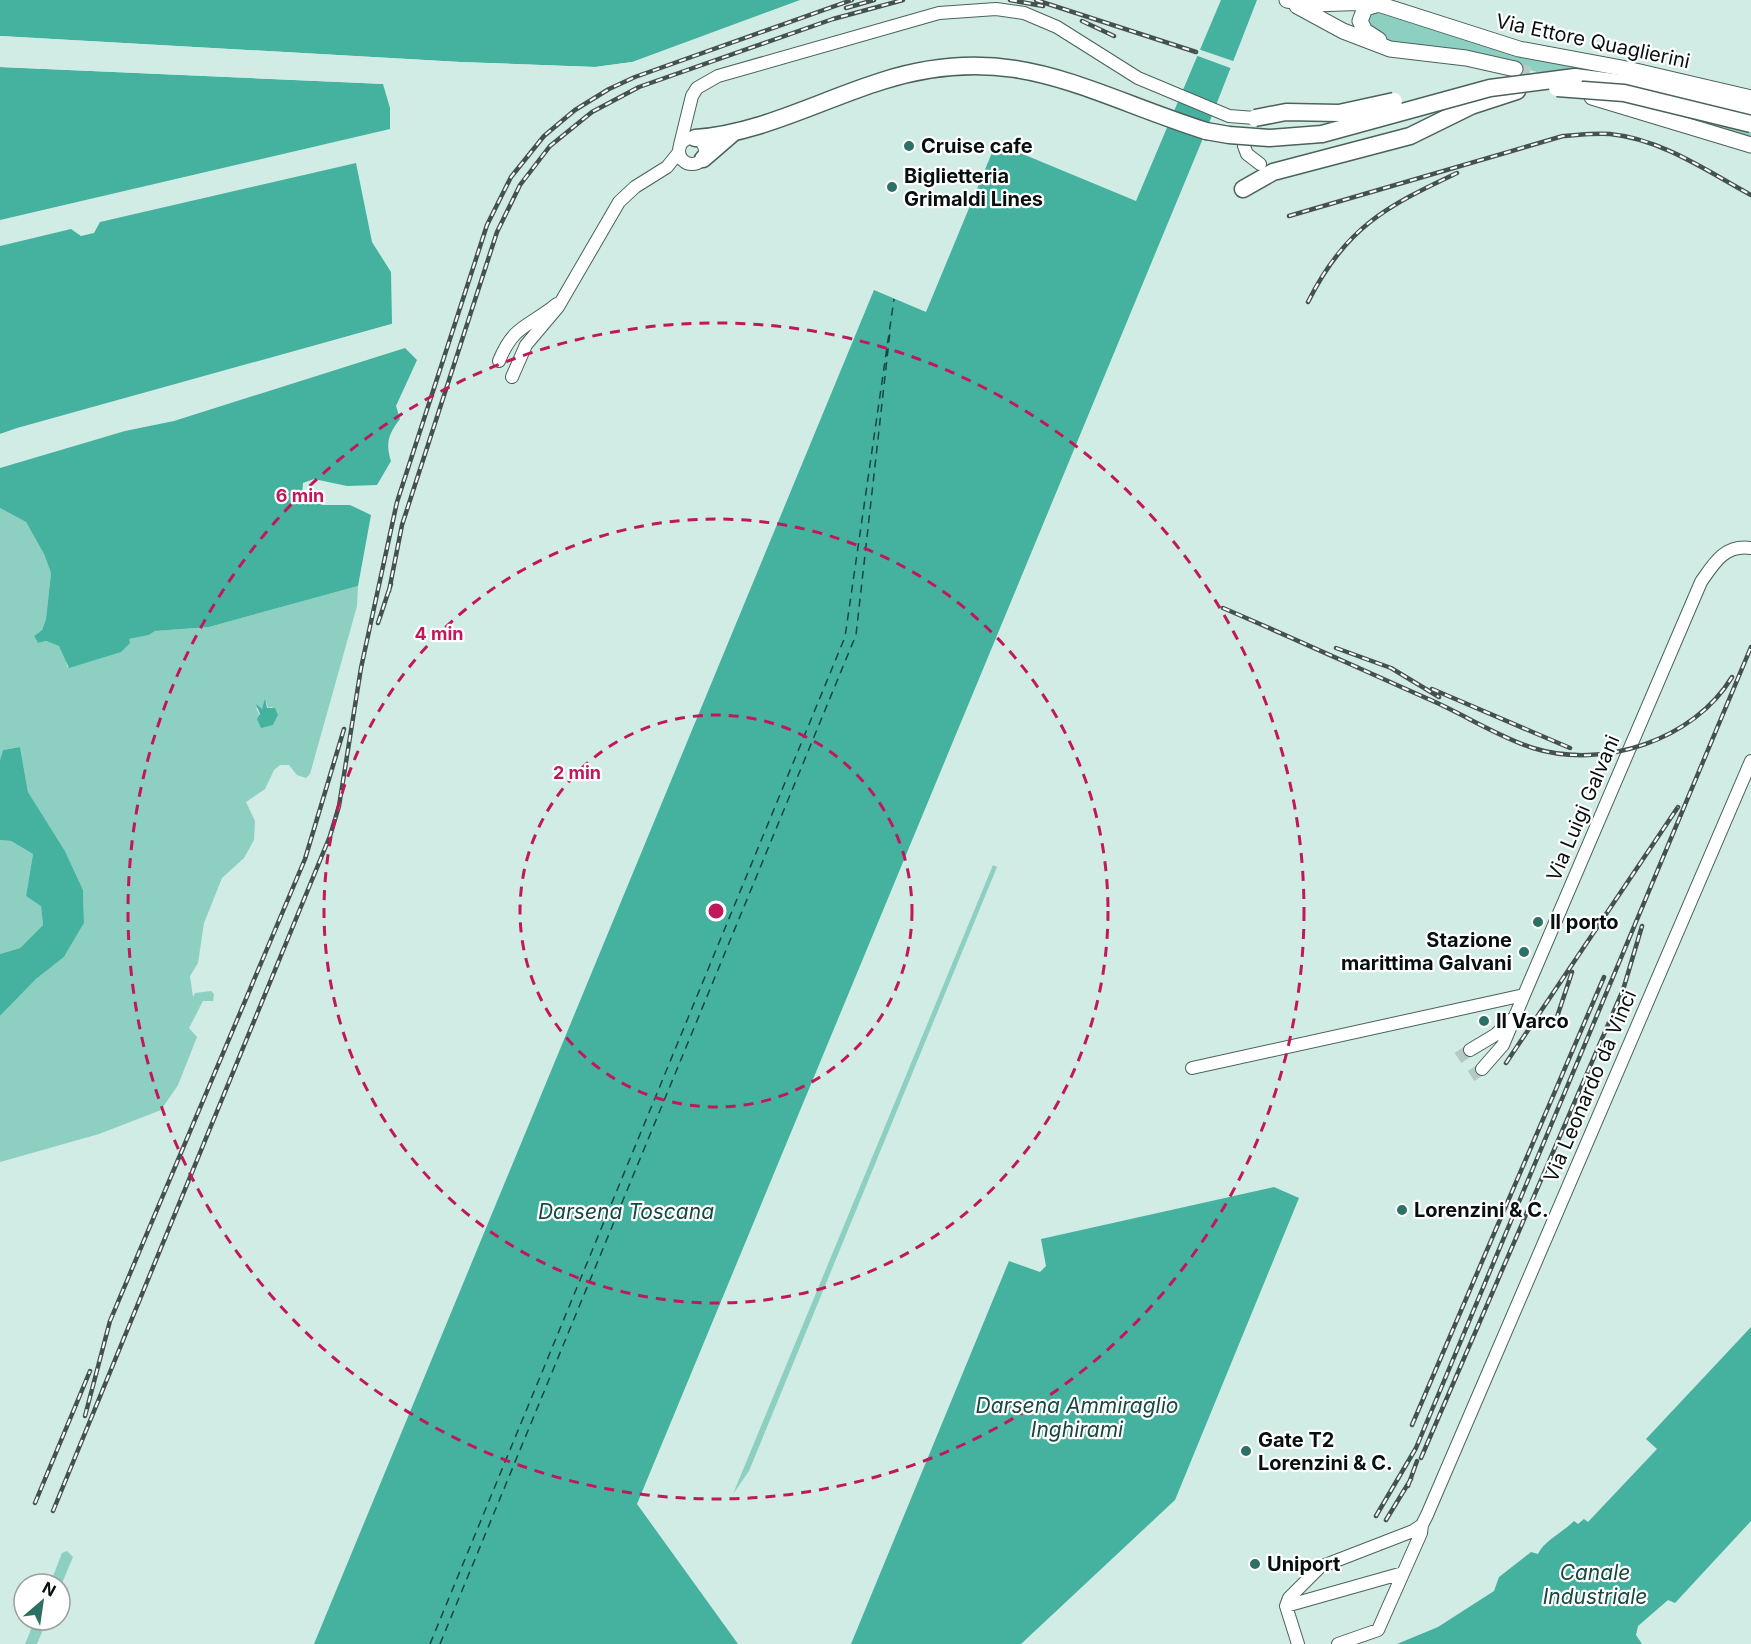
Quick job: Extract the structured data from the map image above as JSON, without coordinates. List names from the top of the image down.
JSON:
{
  "streets": {
    "main road": ["Via Ettore Quaglierini"],
    "street": ["Via Luigi Galvani", "Via Leonardo da Vinci"]
  },
  "water": ["Darsena Toscana", "Darsena Ammiraglio Inghirami", "Canale Industriale"],
  "places": [
    "Cruise cafe",
    "Biglietteria Grimaldi Lines",
    "Il porto",
    "Stazione marittima Galvani",
    "Il Varco",
    "Lorenzini & C.",
    "Gate T2 Lorenzini & C.",
    "Uniport"
  ],
  "north": "top right",
  "rings": ["6 min", "4 min", "2 min"]
}
